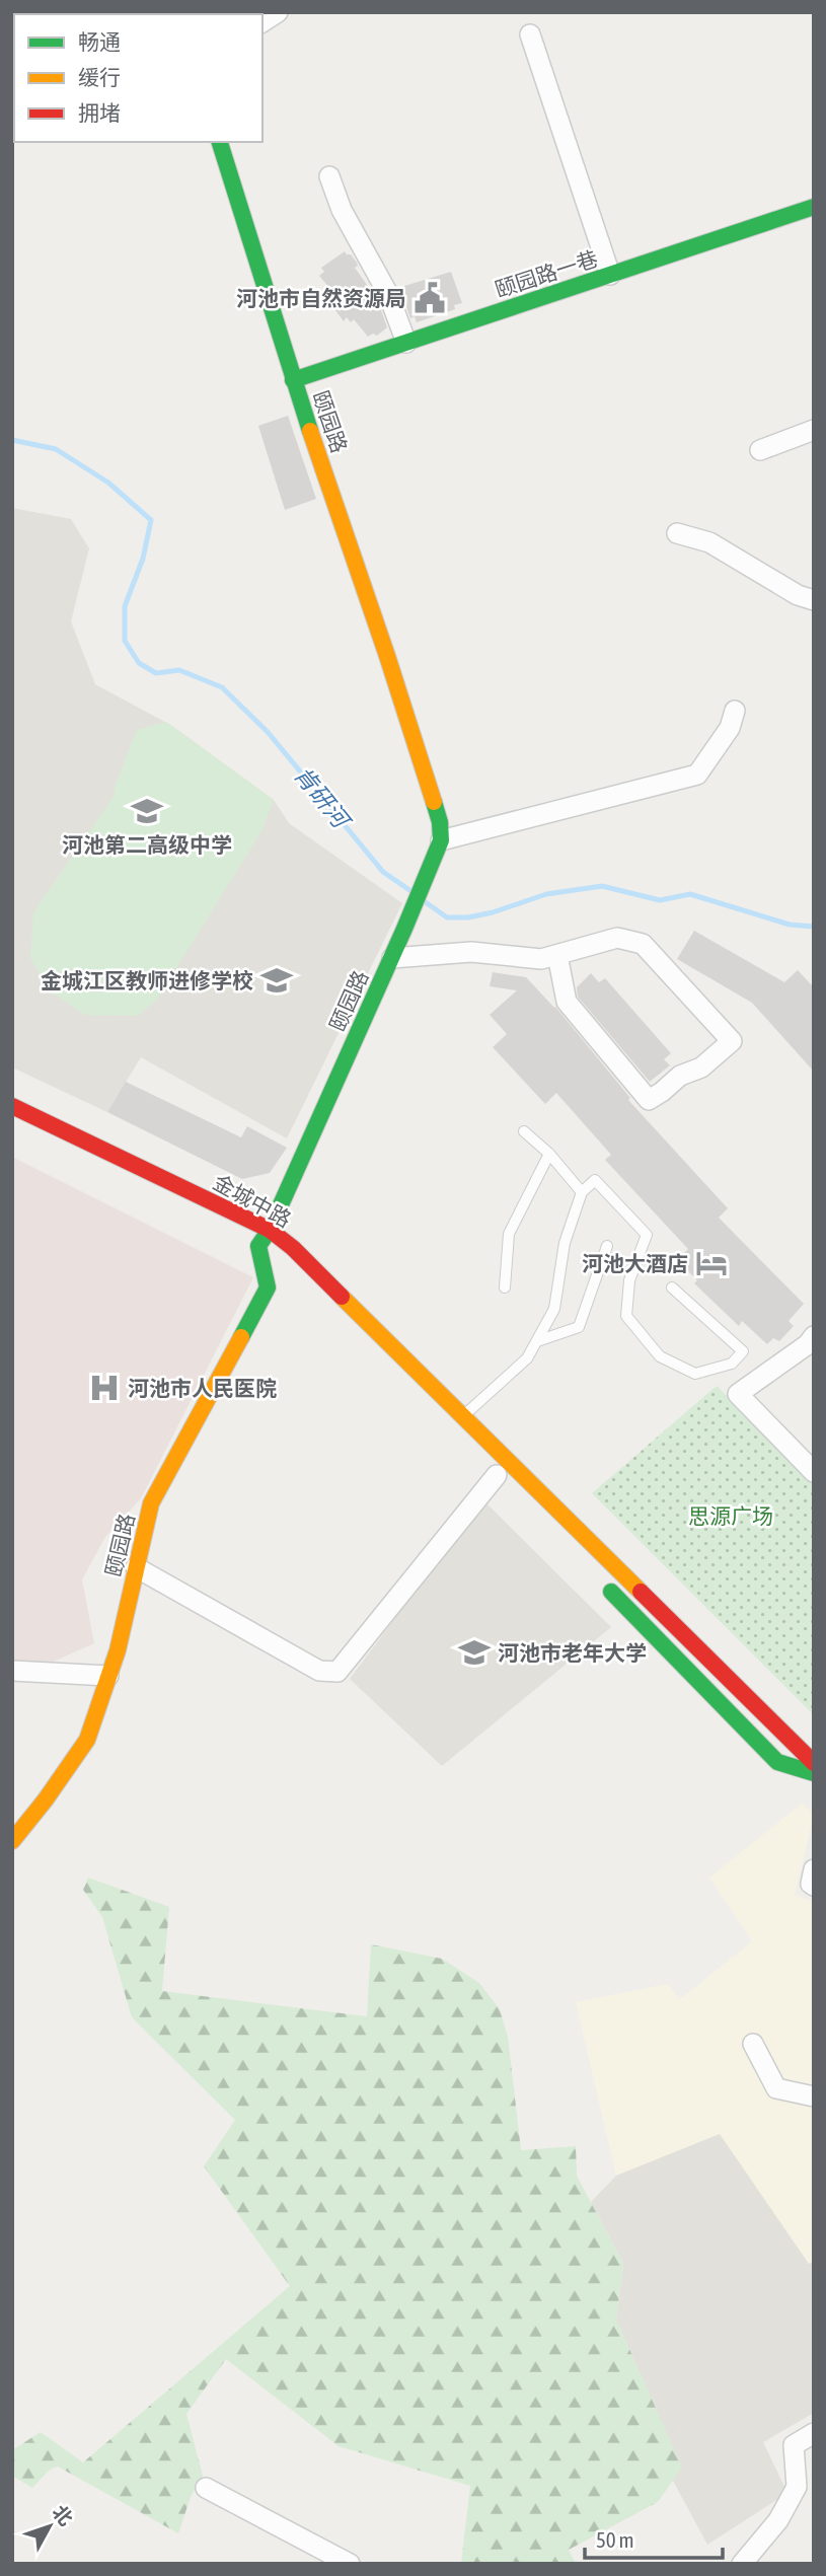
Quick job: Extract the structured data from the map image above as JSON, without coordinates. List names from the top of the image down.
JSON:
{
  "streets": {
    "street": ["颐园路一巷", "颐园路", "金城中路"]
  },
  "crossings": [
    ["颐园路一巷", "颐园路"],
    ["颐园路", "金城中路"]
  ],
  "water": ["肯研河"],
  "parks": ["思源广场"],
  "places": {
    "public building": ["河池市自然资源局"],
    "school or university": ["河池第二高级中学", "金城江区教师进修学校", "河池市老年大学"],
    "hotel": ["河池大酒店"],
    "hospital": ["河池市人民医院"]
  },
  "legend": ["畅通", "缓行", "拥堵"],
  "scale_bar": "50 m",
  "north": "top right"
}
